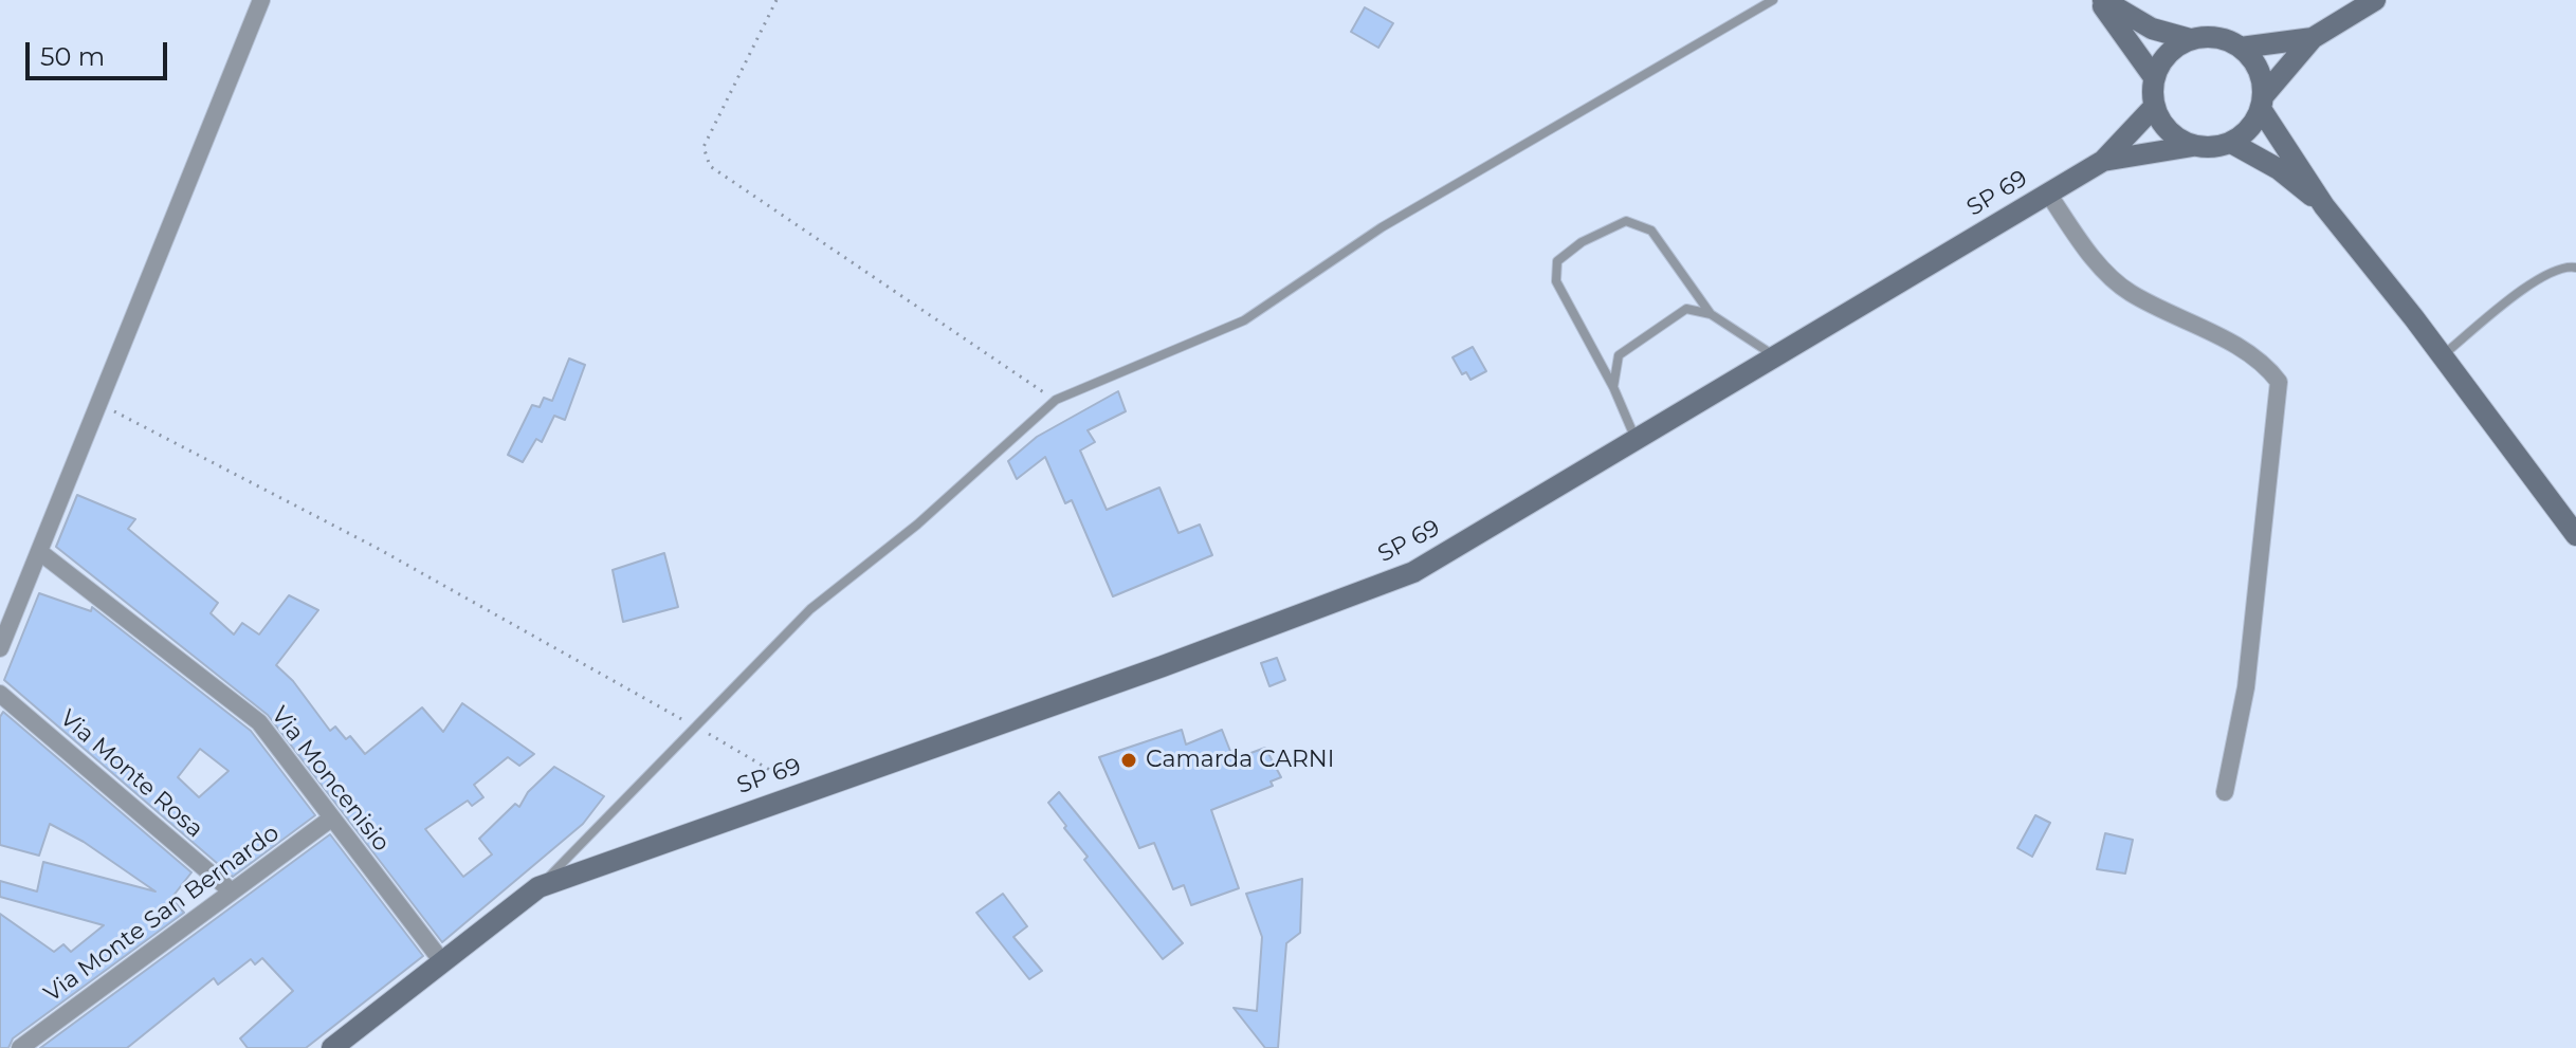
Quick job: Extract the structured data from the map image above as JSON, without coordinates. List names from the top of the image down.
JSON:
{
  "streets": {
    "main road": ["SP 69"],
    "street": ["Via Monte Rosa", "Via Moncenisio", "Via Monte San Bernardo"]
  },
  "crossings": [
    ["SP 69", "Via Moncenisio"],
    ["Via Monte Rosa", "Via Monte San Bernardo"],
    ["Via Moncenisio", "Via Monte San Bernardo"]
  ],
  "places": ["Camarda CARNI"],
  "scale_bar": "50 m"
}
